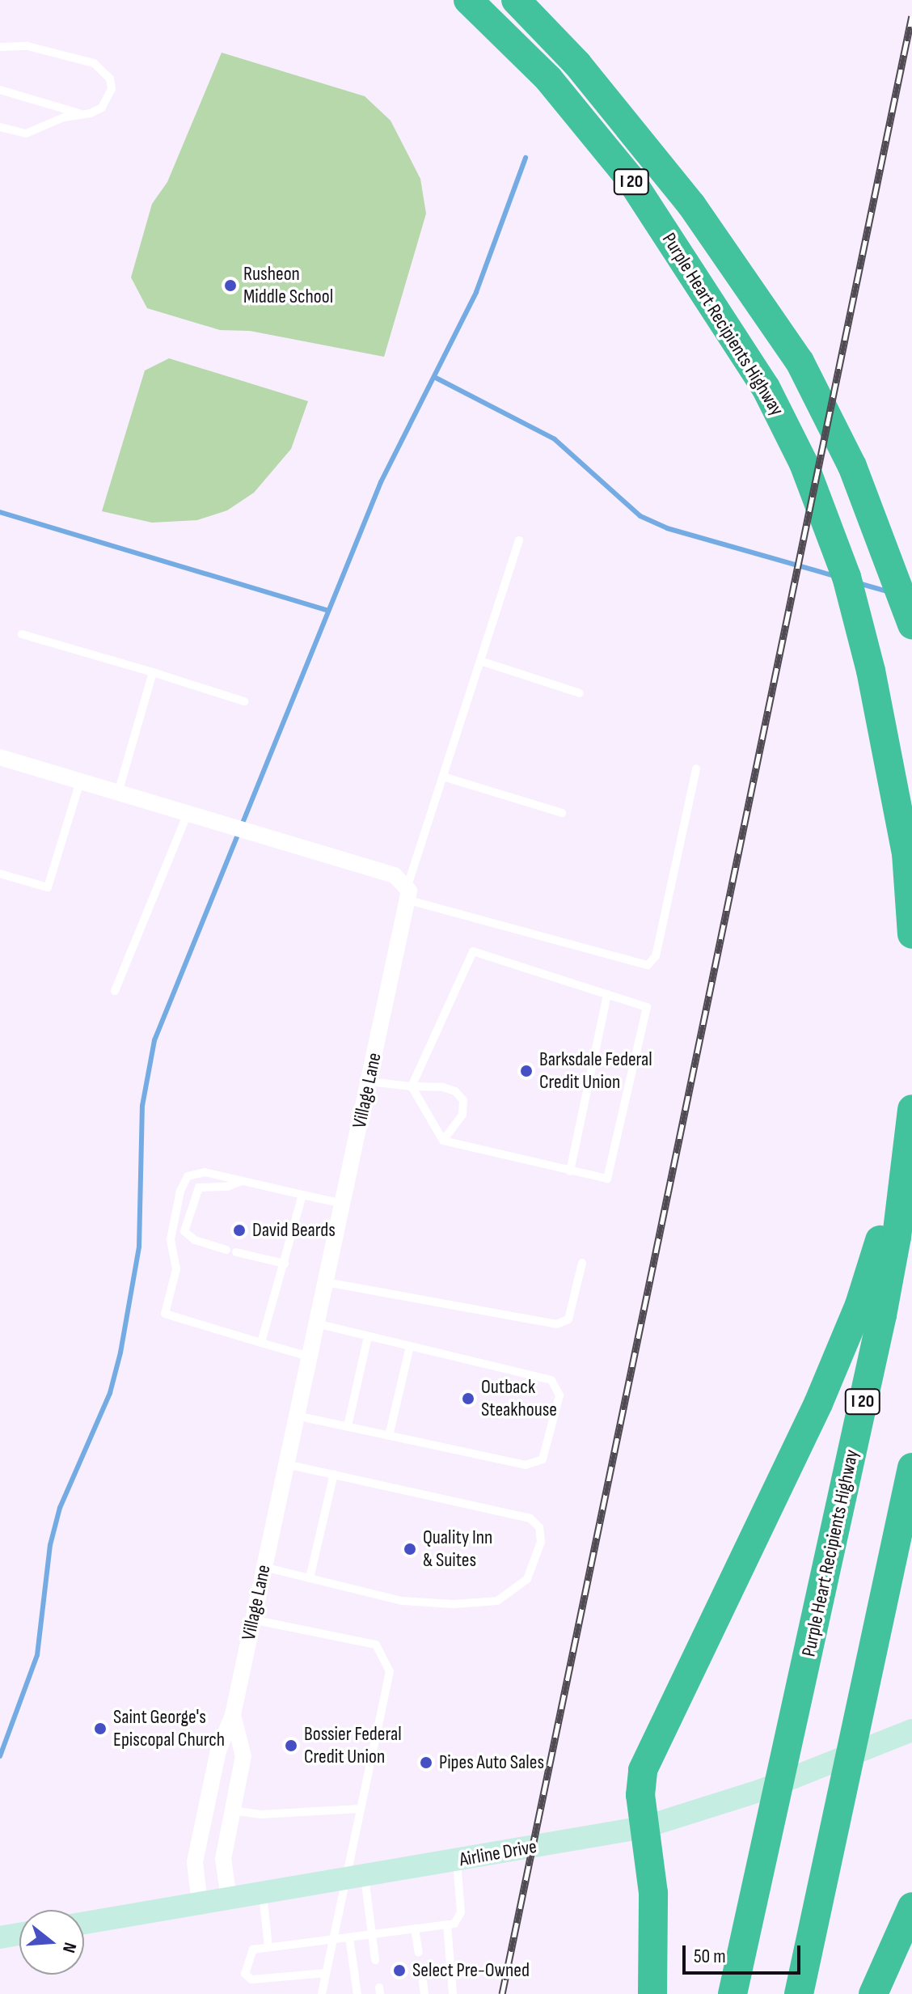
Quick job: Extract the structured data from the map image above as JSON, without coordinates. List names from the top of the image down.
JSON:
{
  "streets": {
    "highway": ["I 20", "Purple Heart Recipients Highway"],
    "main road": ["Airline Drive"],
    "street": ["Village Lane"]
  },
  "crossings": [
    ["Village Lane", "Airline Drive"]
  ],
  "places": [
    "Rusheon Middle School",
    "Barksdale Federal Credit Union",
    "David Beards",
    "Outback Steakhouse",
    "Quality Inn & Suites",
    "Saint George's Episcopal Church",
    "Bossier Federal Credit Union",
    "Pipes Auto Sales",
    "Select Pre-Owned"
  ],
  "scale_bar": "50 m",
  "north": "right"
}
